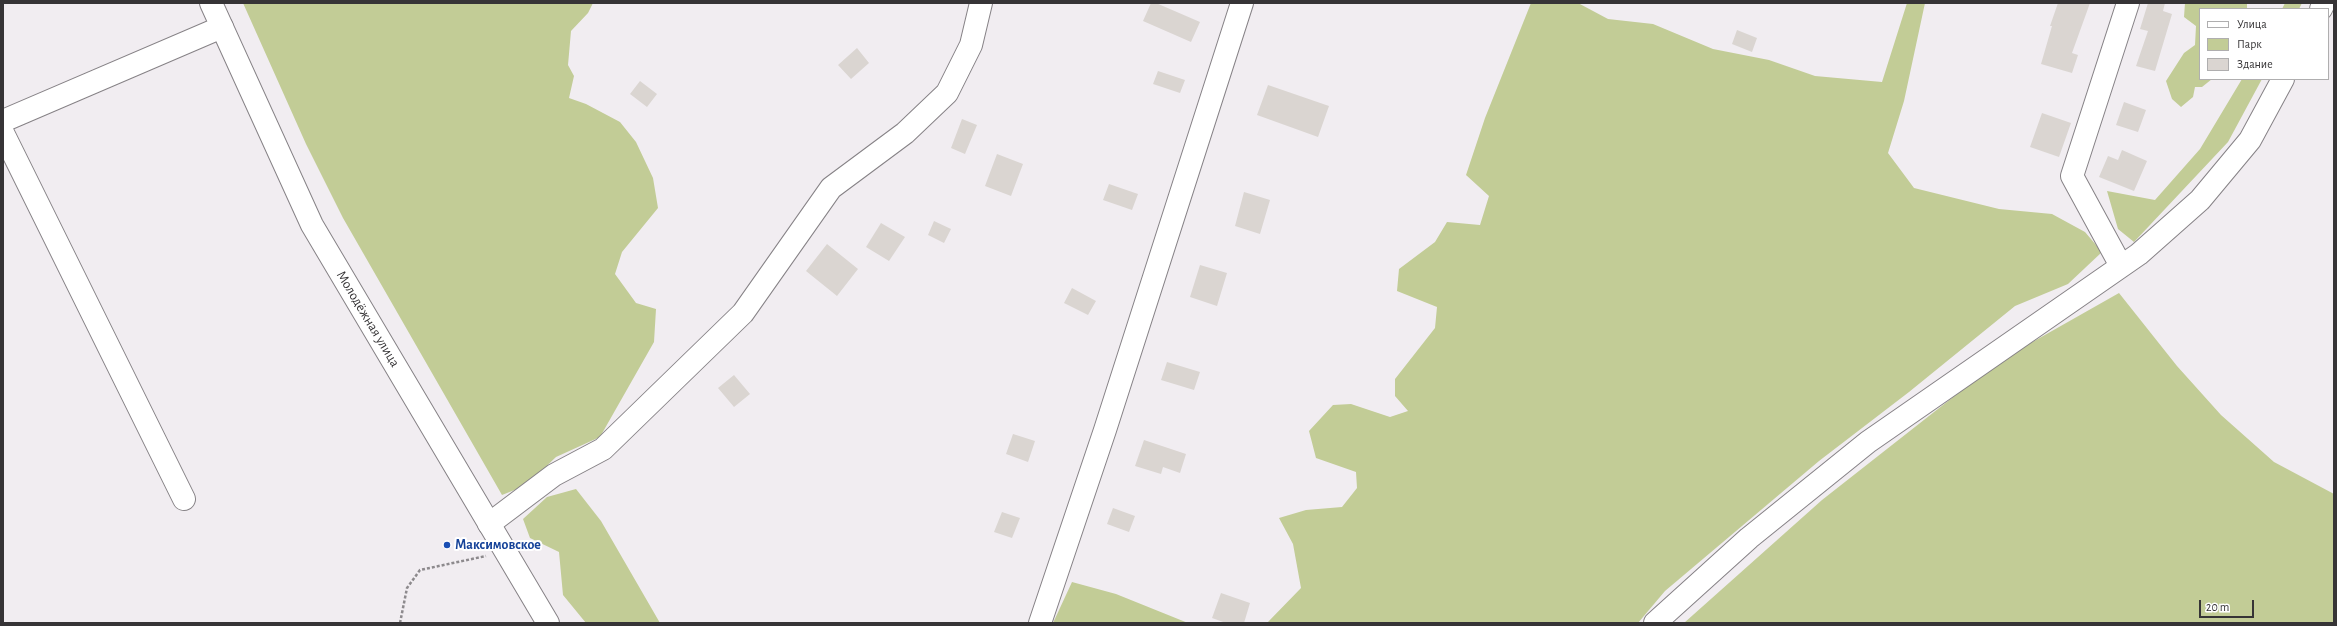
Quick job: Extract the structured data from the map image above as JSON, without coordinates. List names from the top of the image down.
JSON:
{
  "streets": {
    "street": ["Молодёжная улица"]
  },
  "places": ["Максимовское"],
  "legend": ["Улица", "Парк", "Здание"],
  "scale_bar": "20 m"
}
